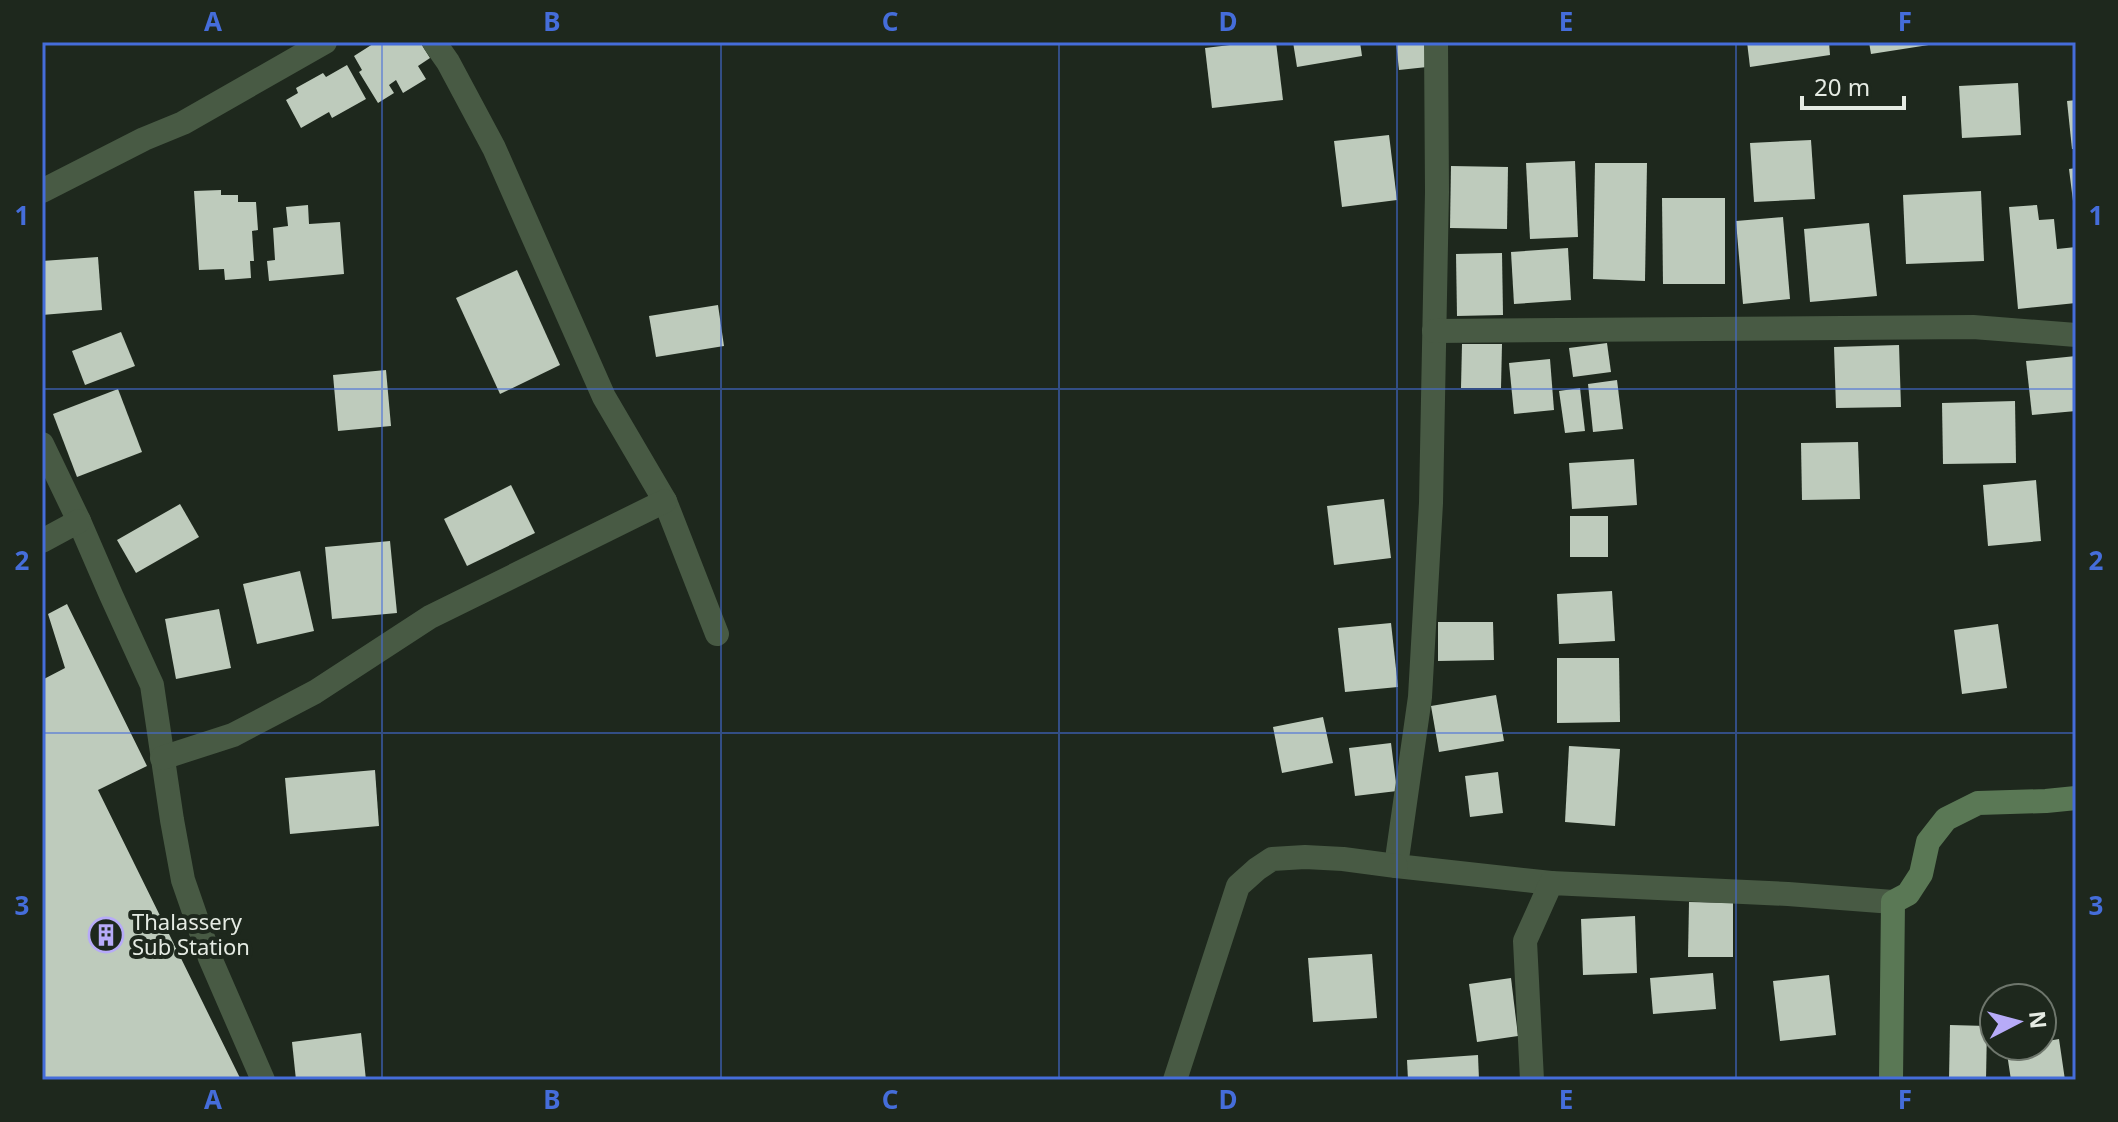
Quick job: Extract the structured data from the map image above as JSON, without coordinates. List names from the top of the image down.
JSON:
{
  "places": {
    "building": ["Thalassery Sub Station"]
  },
  "scale_bar": "20 m",
  "north": "right",
  "grid": {
    "columns": [
      "A",
      "B",
      "C",
      "D",
      "E",
      "F"
    ],
    "rows": ["1", "2", "3"]
  }
}
